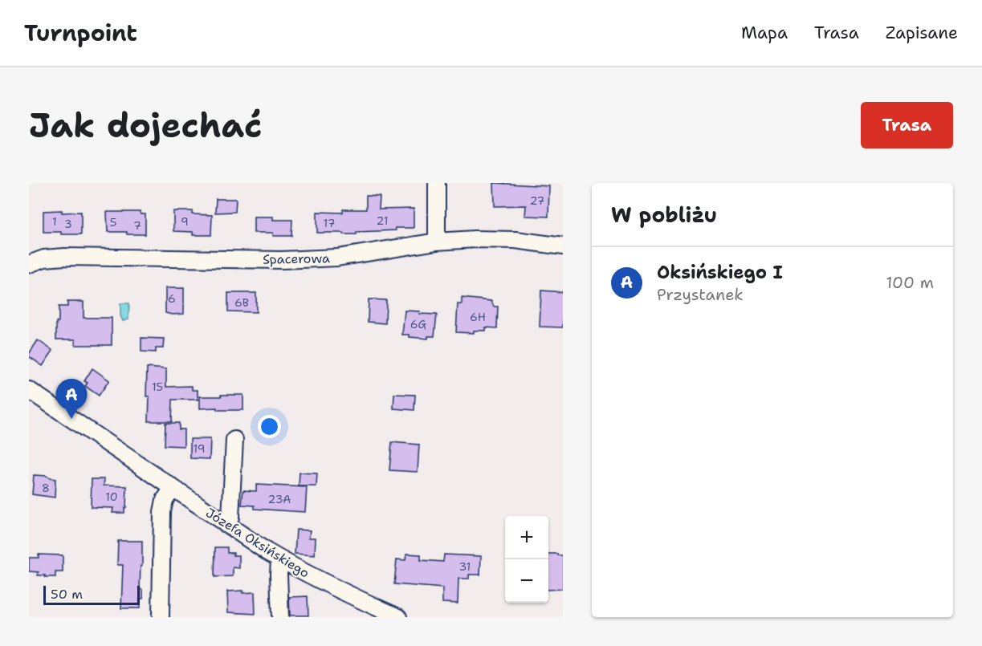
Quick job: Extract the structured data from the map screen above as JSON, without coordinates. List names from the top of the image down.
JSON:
{
  "streets": {
    "street": ["Spacerowa", "Józefa Oksińskiego"]
  },
  "house_numbers": [
    "27",
    "21",
    "1",
    "9",
    "5",
    "17",
    "3",
    "7",
    "6",
    "6B",
    "6H",
    "6G",
    "15",
    "19",
    "8",
    "10",
    "23A",
    "31"
  ],
  "scale_bar": "50 m",
  "page": {
    "header": "Turnpoint",
    "nav": ["Mapa", "Trasa", "Zapisane"],
    "buttons": "Trasa",
    "title": "Jak dojechać",
    "heading": "W pobliżu",
    "list": [
      {
        "mark": "A",
        "name": "Oksińskiego I",
        "note": "Przystanek",
        "value": "100 m"
      }
    ],
    "pins": "A",
    "map_buttons": ["+", "−"],
    "scale": "50 m"
  }
}
